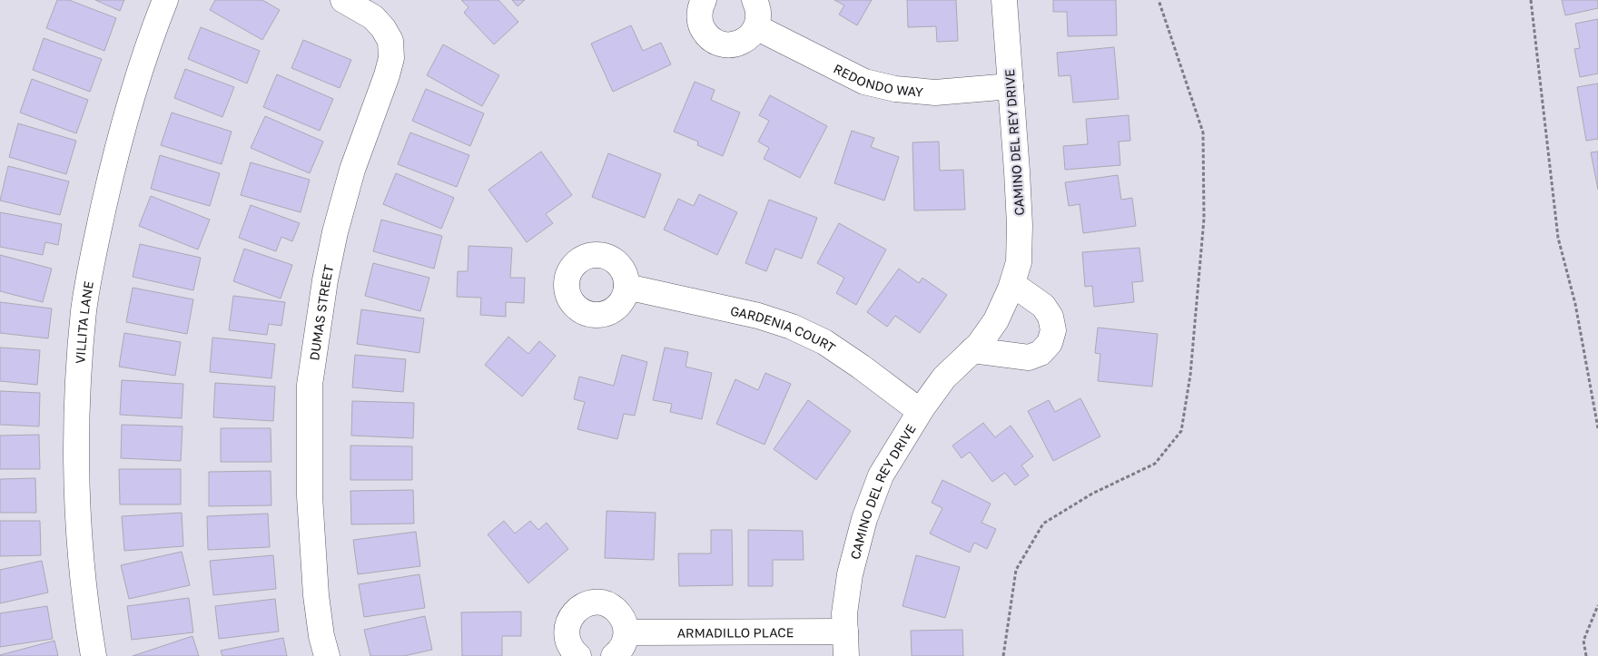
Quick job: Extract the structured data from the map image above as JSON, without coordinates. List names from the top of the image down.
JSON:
{
  "streets": {
    "street": [
      "REDONDO WAY",
      "CAMINO DEL REY DRIVE",
      "DUMAS STREET",
      "VILLITA LANE",
      "GARDENIA COURT",
      "ARMADILLO PLACE"
    ]
  },
  "crossings": [
    ["REDONDO WAY", "CAMINO DEL REY DRIVE"],
    ["CAMINO DEL REY DRIVE", "GARDENIA COURT"],
    ["CAMINO DEL REY DRIVE", "ARMADILLO PLACE"]
  ]
}
